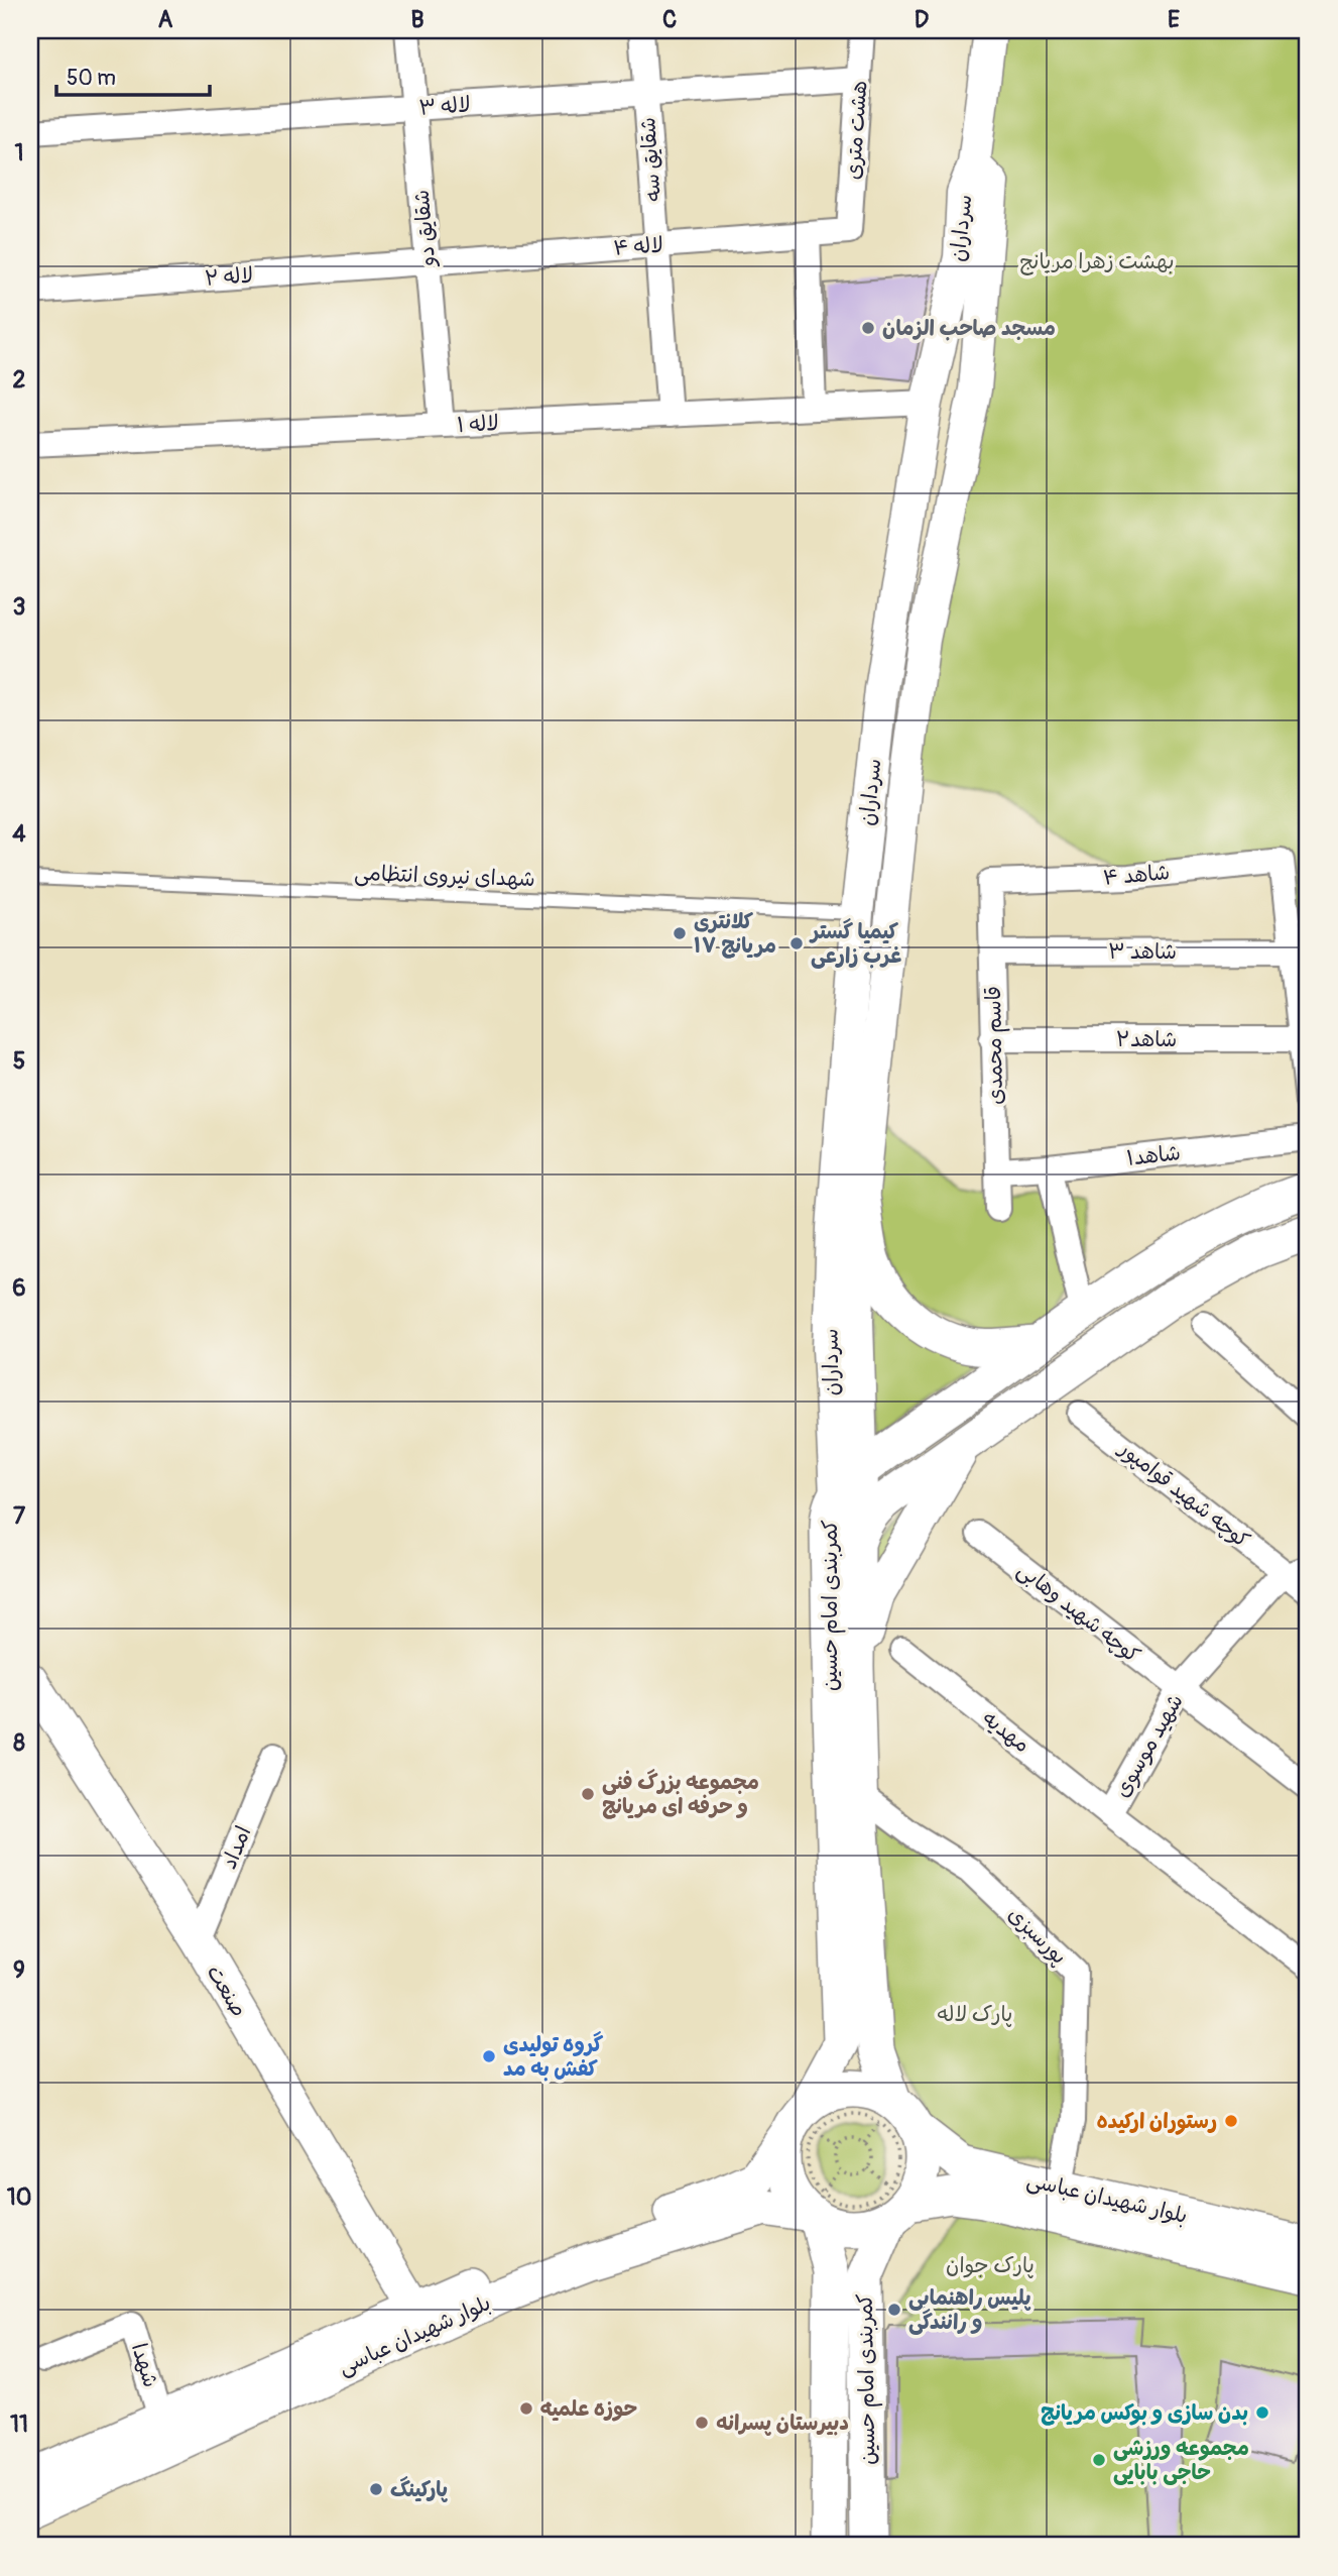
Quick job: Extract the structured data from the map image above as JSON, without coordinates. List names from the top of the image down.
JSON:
{
  "streets": {
    "main road": ["کمربندی امام حسین", "بلوار شهیدان عباسی"],
    "street": [
      "لاله ۳",
      "هشت متری",
      "شقایق سه",
      "شقایق دو",
      "سرداران",
      "لاله ۴",
      "لاله ۲",
      "لاله ۱",
      "شاهد ۴",
      "شاهد ۳",
      "شاهد۲",
      "قاسم محمدی",
      "شاهد۱",
      "کوچه شهید قوامپور",
      "کوچه شهید وهابی",
      "مهدیه",
      "شهید موسوی",
      "امداد",
      "پورسبزی",
      "صنعت",
      "شهدا"
    ],
    "lane": ["شهدای نیروی انتظامی"]
  },
  "crossings": [
    ["لاله ۳", "هشت متری"],
    ["لاله ۳", "شقایق سه"],
    ["لاله ۳", "شقایق دو"],
    ["هشت متری", "لاله ۴"],
    ["شقایق سه", "لاله ۴"],
    ["شقایق سه", "لاله ۱"],
    ["شقایق دو", "لاله ۴"],
    ["شقایق دو", "لاله ۲"],
    ["شقایق دو", "لاله ۱"],
    ["سرداران", "لاله ۱"],
    ["سرداران", "شهدای نیروی انتظامی"],
    ["سرداران", "کمربندی امام حسین"],
    ["لاله ۴", "لاله ۲"],
    ["شاهد ۴", "شاهد ۳"],
    ["شاهد ۴", "قاسم محمدی"],
    ["شاهد ۳", "قاسم محمدی"],
    ["شاهد۲", "قاسم محمدی"],
    ["قاسم محمدی", "شاهد۱"],
    ["کوچه شهید قوامپور", "شهید موسوی"],
    ["کمربندی امام حسین", "پورسبزی"],
    ["کمربندی امام حسین", "بلوار شهیدان عباسی"],
    ["کوچه شهید وهابی", "شهید موسوی"],
    ["مهدیه", "شهید موسوی"],
    ["امداد", "صنعت"],
    ["پورسبزی", "بلوار شهیدان عباسی"],
    ["صنعت", "بلوار شهیدان عباسی"],
    ["بلوار شهیدان عباسی", "شهدا"]
  ],
  "parks": ["بهشت زهرا مریانج", "پارک لاله", "پارک جوان"],
  "places": [
    "مسجد صاحب الزمان",
    "کلانتری ۱۷ مریانج",
    "کیمیا گستر غرب زارعی",
    "مجموعه بزرگ فنی و حرفه ای مریانج",
    "گروه تولیدی کفش به مد",
    "رستوران ارکیده",
    "پلیس راهنمایی و رانندگی",
    "حوزه علمیه",
    "بدن سازی و بوکس مریانج",
    "دبیرستان پسرانه",
    "مجموعه ورزشی حاجی بابایی",
    "پارکینگ"
  ],
  "scale_bar": "50 m",
  "grid": {
    "columns": [
      "A",
      "B",
      "C",
      "D",
      "E"
    ],
    "rows": [
      "1",
      "2",
      "3",
      "4",
      "5",
      "6",
      "7",
      "8",
      "9",
      "10",
      "11"
    ]
  }
}
